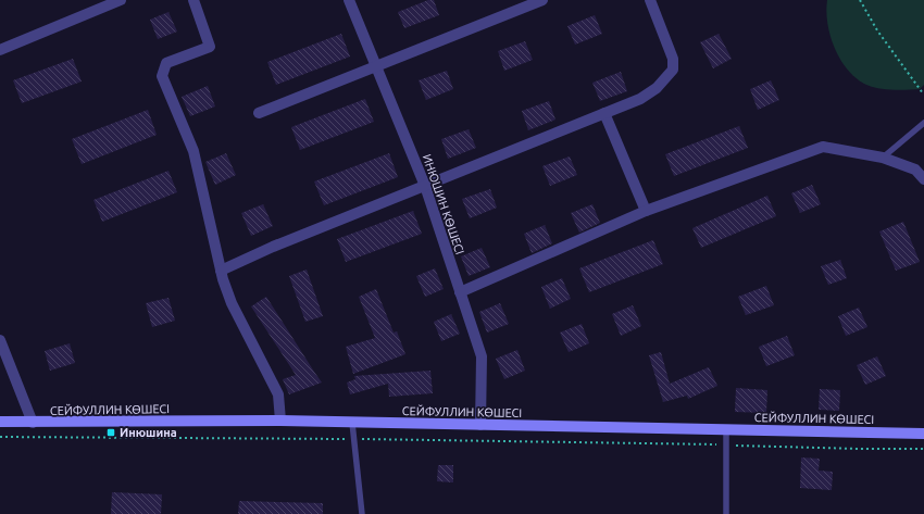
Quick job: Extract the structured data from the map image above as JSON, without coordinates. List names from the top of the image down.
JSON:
{
  "streets": {
    "main road": ["СЕЙФУЛЛИН КӨШЕСІ"],
    "street": ["ИНЮШИН КӨШЕСІ"]
  },
  "crossings": [
    ["ИНЮШИН КӨШЕСІ", "СЕЙФУЛЛИН КӨШЕСІ"]
  ],
  "places": {
    "transit": ["Инюшина"]
  }
}
